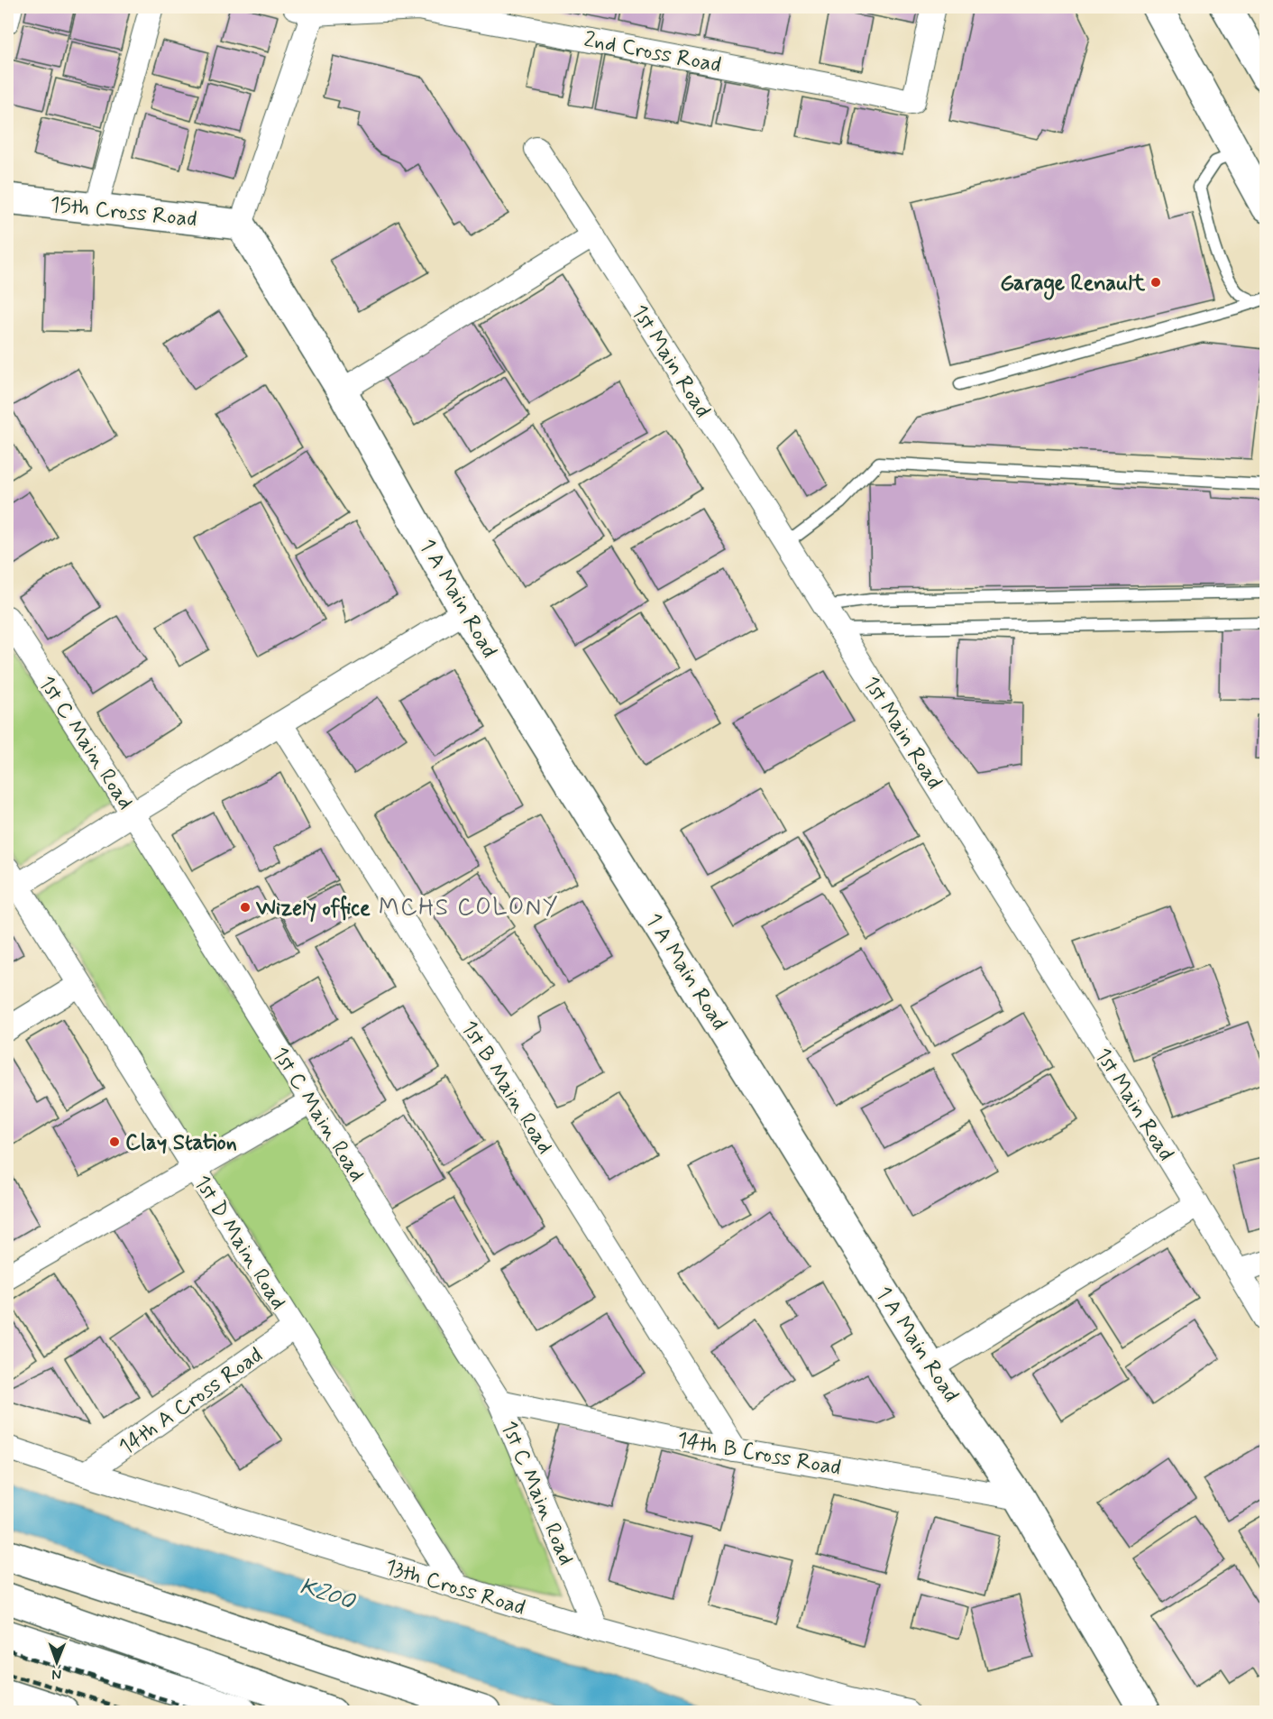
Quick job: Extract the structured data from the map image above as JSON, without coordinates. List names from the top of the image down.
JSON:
{
  "streets": {
    "main road": ["15th Cross Road", "1 A Main Road"],
    "street": [
      "2nd Cross Road",
      "1st Main Road",
      "1st C Main Road",
      "1st B Main Road",
      "1st D Main Road",
      "14th A Cross Road",
      "14th B Cross Road",
      "13th Cross Road"
    ]
  },
  "crossings": [
    ["15th Cross Road", "1 A Main Road"],
    ["1 A Main Road", "14th B Cross Road"],
    ["1st C Main Road", "14th B Cross Road"],
    ["1st C Main Road", "13th Cross Road"],
    ["1st B Main Road", "14th B Cross Road"],
    ["1st D Main Road", "14th A Cross Road"],
    ["1st D Main Road", "13th Cross Road"],
    ["14th A Cross Road", "13th Cross Road"]
  ],
  "districts": ["MCHS COLONY"],
  "water": ["K200"],
  "places": ["Garage Renault", "Wizely office", "Clay Station"],
  "north": "bottom"
}
